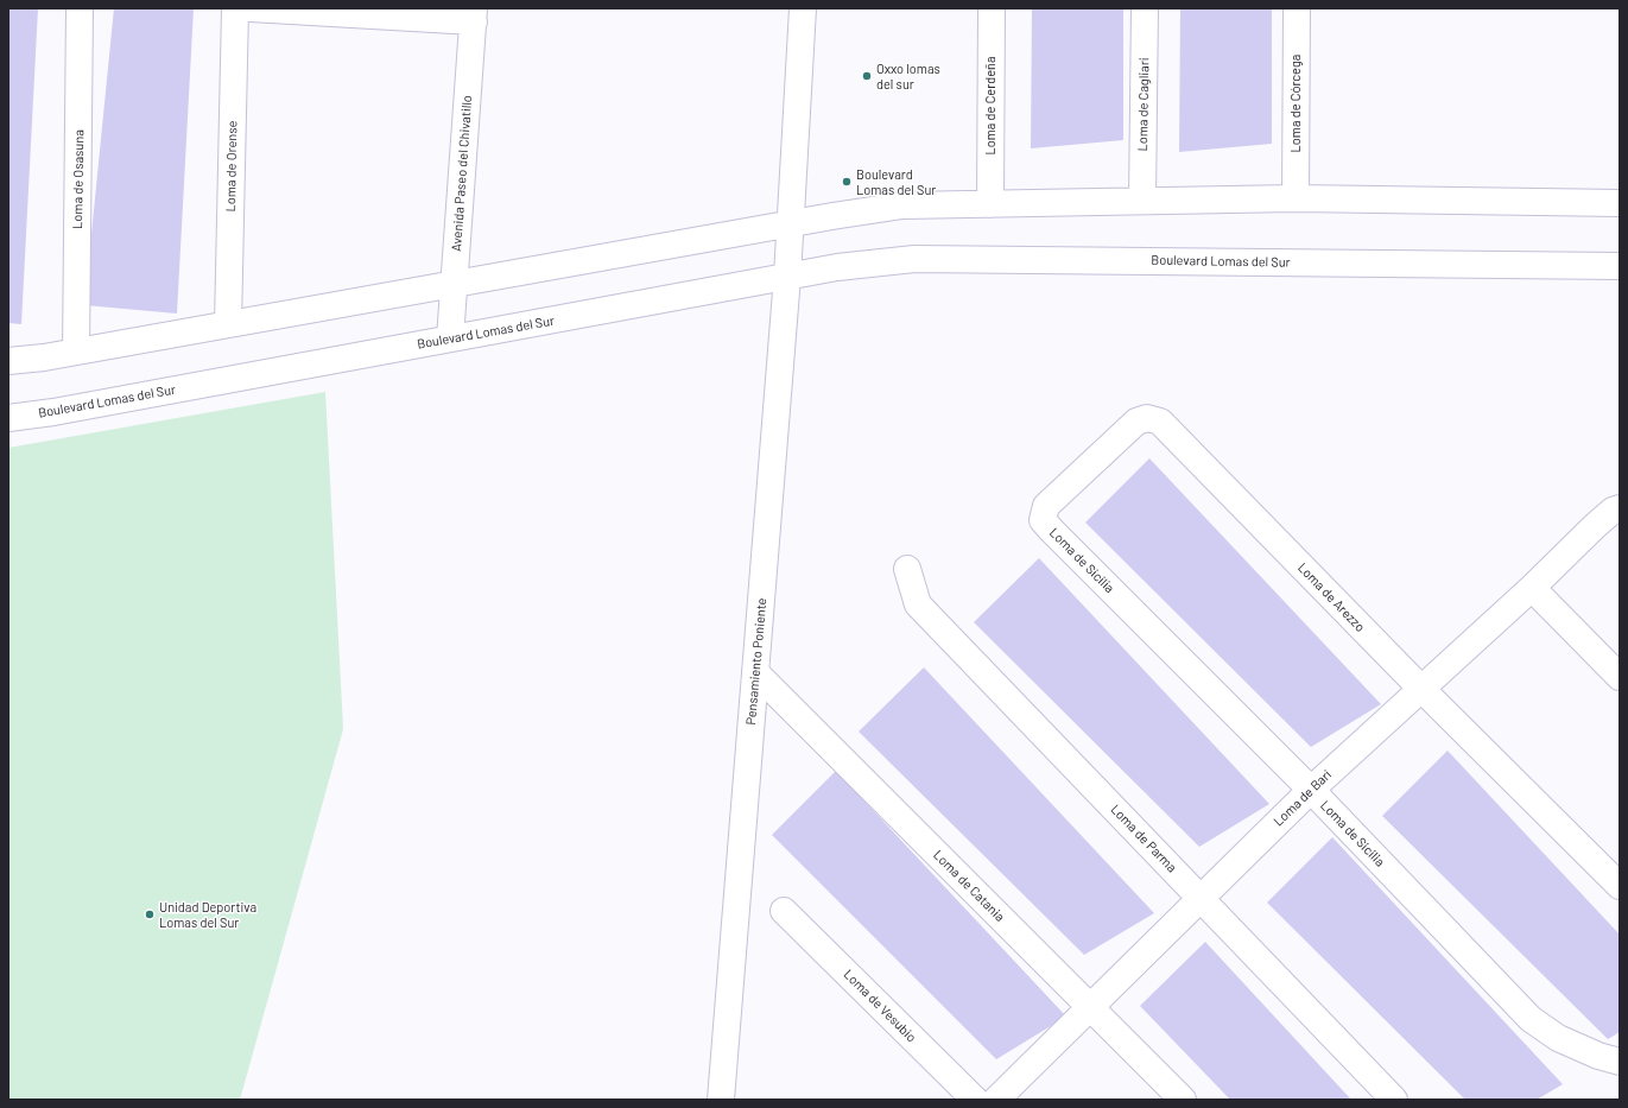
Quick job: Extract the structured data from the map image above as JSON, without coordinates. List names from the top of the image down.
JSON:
{
  "streets": {
    "street": [
      "Loma de Córcega",
      "Loma de Cagliari",
      "Loma de Cerdeña",
      "Loma de Orense",
      "Avenida Paseo del Chivatillo",
      "Loma de Osasuna",
      "Boulevard Lomas del Sur",
      "Loma de Sicilia",
      "Loma de Arezzo",
      "Pensamiento Poniente",
      "Loma de Bari",
      "Loma de Parma",
      "Loma de Catania",
      "Loma de Vesubio"
    ]
  },
  "crossings": [
    ["Avenida Paseo del Chivatillo", "Boulevard Lomas del Sur"],
    ["Boulevard Lomas del Sur", "Pensamiento Poniente"],
    ["Loma de Sicilia", "Loma de Arezzo"],
    ["Loma de Sicilia", "Loma de Bari"],
    ["Loma de Arezzo", "Loma de Bari"],
    ["Pensamiento Poniente", "Loma de Catania"],
    ["Loma de Bari", "Loma de Parma"],
    ["Loma de Bari", "Loma de Catania"]
  ],
  "places": ["Oxxo lomas del sur", "Boulevard Lomas del Sur", "Unidad Deportiva Lomas del Sur"]
}
